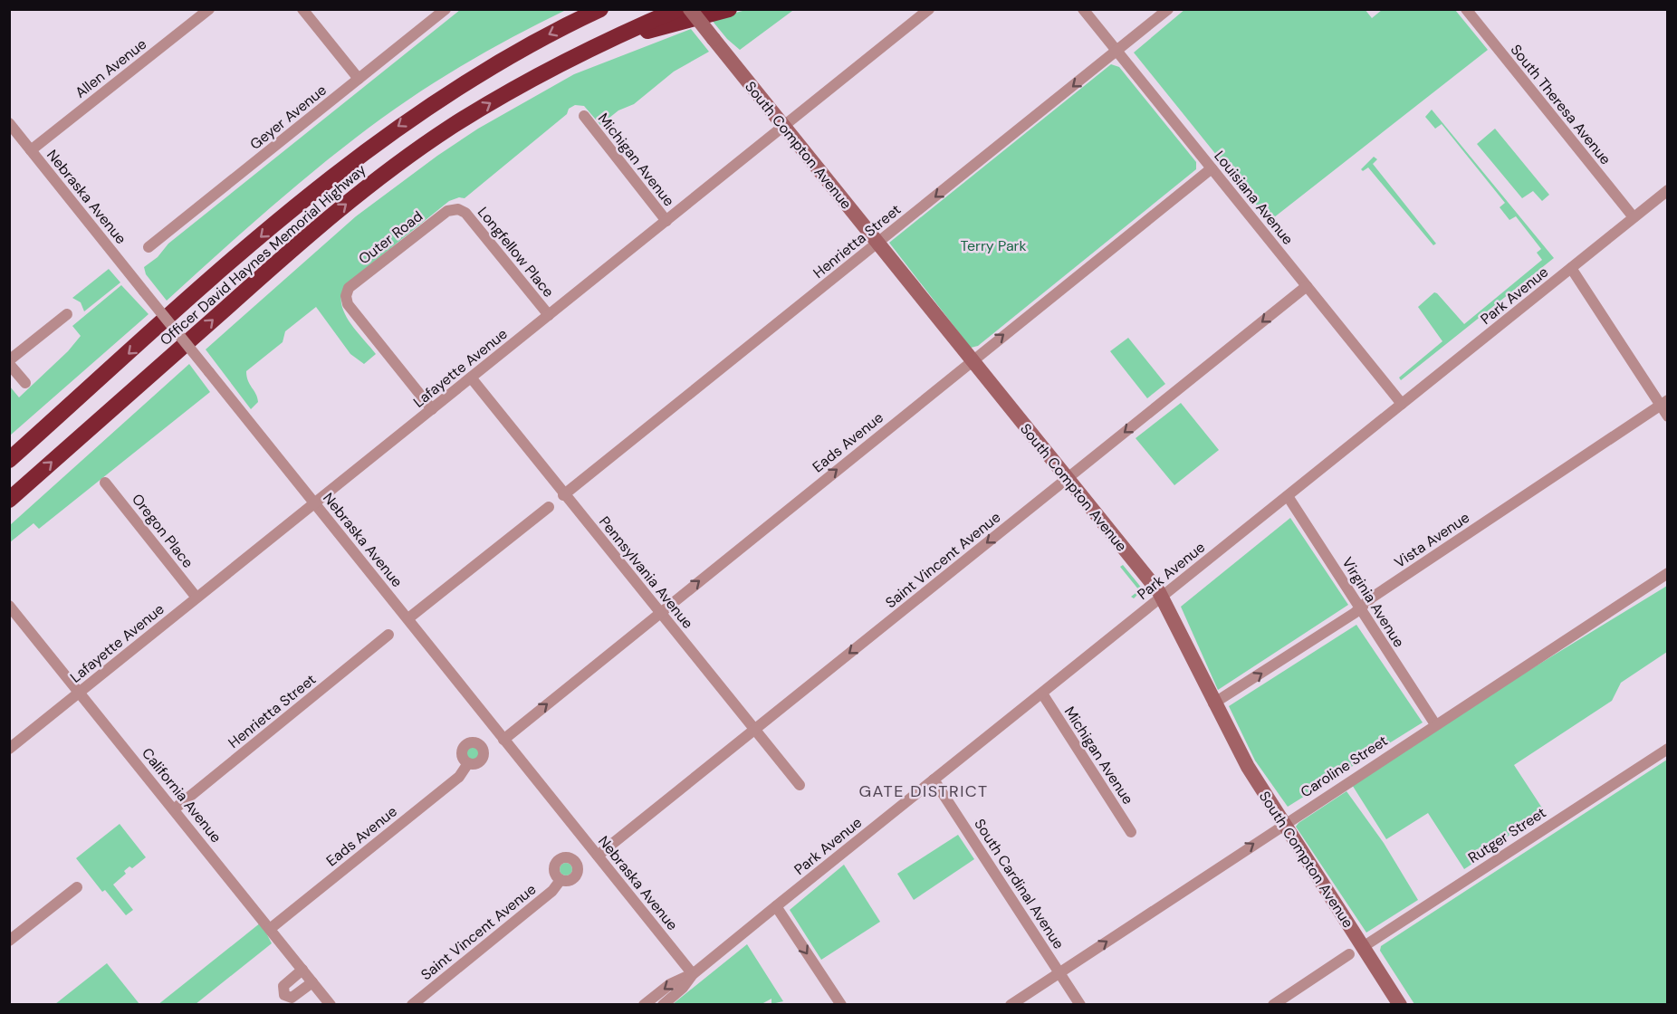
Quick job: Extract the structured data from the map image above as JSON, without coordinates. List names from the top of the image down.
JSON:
{
  "streets": {
    "highway": ["Officer David Haynes Memorial Highway"],
    "main road": ["South Compton Avenue"],
    "street": [
      "Allen Avenue",
      "South Theresa Avenue",
      "Geyer Avenue",
      "Michigan Avenue",
      "Nebraska Avenue",
      "Louisiana Avenue",
      "Outer Road",
      "Henrietta Street",
      "Longfellow Place",
      "Park Avenue",
      "Lafayette Avenue",
      "Eads Avenue",
      "Oregon Place",
      "Vista Avenue",
      "Saint Vincent Avenue",
      "Pennsylvania Avenue",
      "Virginia Avenue",
      "Caroline Street",
      "California Avenue",
      "Rutger Street",
      "South Cardinal Avenue"
    ]
  },
  "crossings": [
    ["Allen Avenue", "Nebraska Avenue"],
    ["South Theresa Avenue", "Park Avenue"],
    ["South Compton Avenue", "Henrietta Street"],
    ["South Compton Avenue", "Park Avenue"],
    ["South Compton Avenue", "Lafayette Avenue"],
    ["South Compton Avenue", "Eads Avenue"],
    ["South Compton Avenue", "Vista Avenue"],
    ["South Compton Avenue", "Saint Vincent Avenue"],
    ["South Compton Avenue", "Caroline Street"],
    ["South Compton Avenue", "Rutger Street"],
    ["Michigan Avenue", "Park Avenue"],
    ["Michigan Avenue", "Lafayette Avenue"],
    ["Nebraska Avenue", "Park Avenue"],
    ["Nebraska Avenue", "Lafayette Avenue"],
    ["Nebraska Avenue", "Eads Avenue"],
    ["Nebraska Avenue", "Saint Vincent Avenue"],
    ["Louisiana Avenue", "Henrietta Street"],
    ["Louisiana Avenue", "Park Avenue"],
    ["Louisiana Avenue", "Eads Avenue"],
    ["Louisiana Avenue", "Saint Vincent Avenue"],
    ["Outer Road", "Longfellow Place"],
    ["Outer Road", "Lafayette Avenue"],
    ["Henrietta Street", "Pennsylvania Avenue"],
    ["Henrietta Street", "California Avenue"],
    ["Longfellow Place", "Lafayette Avenue"],
    ["Park Avenue", "Virginia Avenue"],
    ["Park Avenue", "South Cardinal Avenue"],
    ["Lafayette Avenue", "Oregon Place"],
    ["Lafayette Avenue", "Pennsylvania Avenue"],
    ["Lafayette Avenue", "California Avenue"],
    ["Eads Avenue", "Pennsylvania Avenue"],
    ["Eads Avenue", "California Avenue"],
    ["Vista Avenue", "Virginia Avenue"],
    ["Saint Vincent Avenue", "Pennsylvania Avenue"],
    ["Virginia Avenue", "Caroline Street"],
    ["Caroline Street", "South Cardinal Avenue"]
  ],
  "one_way": ["Eads Avenue", "Saint Vincent Avenue"],
  "districts": ["GATE DISTRICT"],
  "parks": ["Terry Park"]
}
